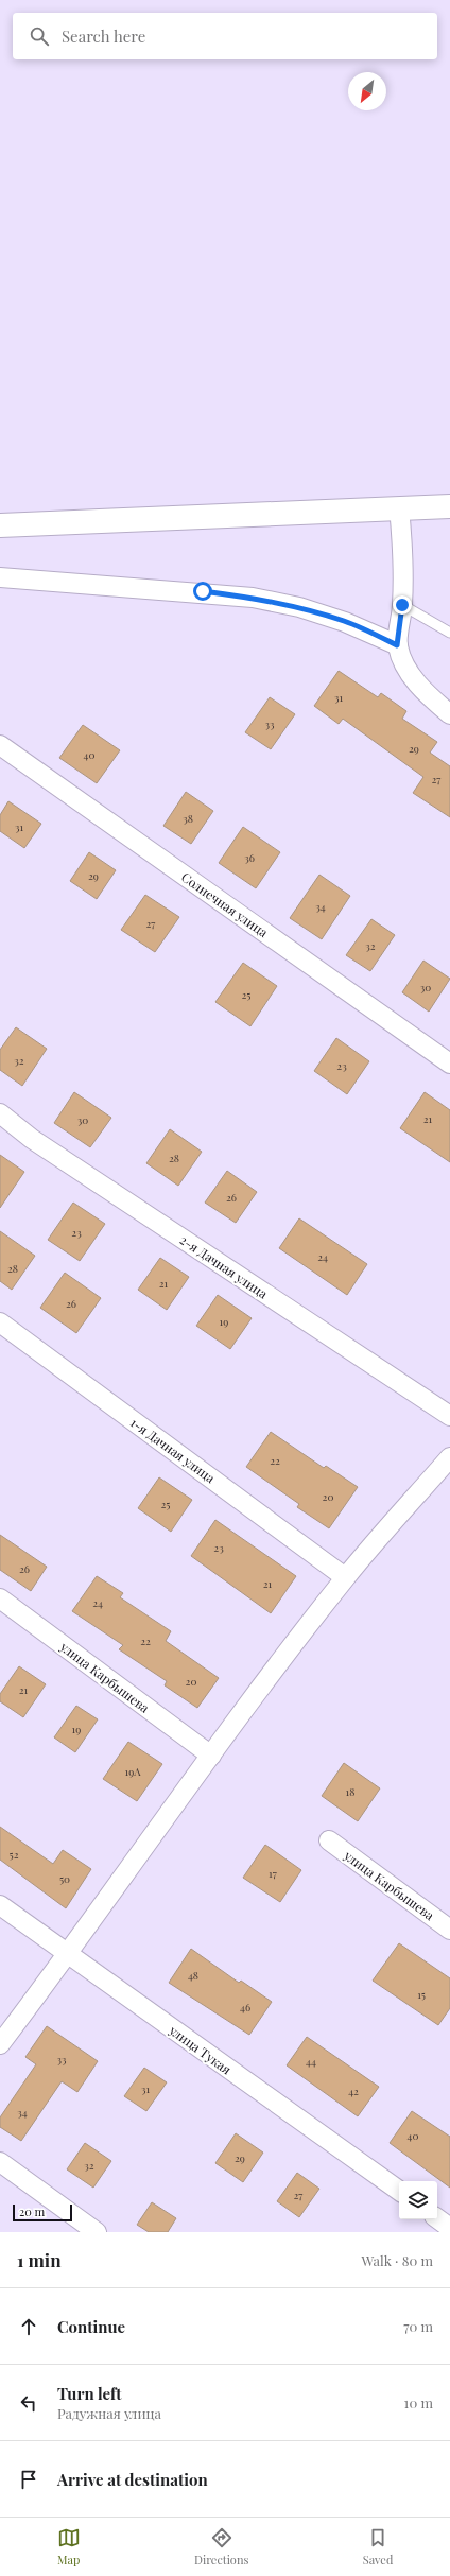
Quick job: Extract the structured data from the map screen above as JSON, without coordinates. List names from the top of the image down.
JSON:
{
  "streets": {
    "street": [
      "Солнечная улица",
      "2-я Дачная улица",
      "1-я Дачная улица",
      "улица Карбышева",
      "улица Тукая"
    ]
  },
  "house_numbers": [
    "31",
    "33",
    "29",
    "40",
    "27",
    "38",
    "31",
    "36",
    "29",
    "34",
    "27",
    "32",
    "30",
    "25",
    "32",
    "23",
    "21",
    "30",
    "28",
    "26",
    "23",
    "24",
    "28",
    "21",
    "26",
    "19",
    "22",
    "20",
    "25",
    "23",
    "26",
    "21",
    "24",
    "22",
    "20",
    "21",
    "19",
    "19А",
    "18",
    "52",
    "17",
    "50",
    "48",
    "15",
    "46",
    "33",
    "44",
    "31",
    "42",
    "34",
    "40",
    "29",
    "32",
    "27"
  ],
  "scale_bar": "20 m",
  "north": "bottom left",
  "page": {
    "search": "Search here",
    "scale": "20 m",
    "heading": ["1 min", "Walk · 80 m"],
    "list": [
      ["Continue", "70 m"],
      ["Turn left", "Радужная улица", "10 m"],
      "Arrive at destination"
    ],
    "nav": ["Map", "Directions", "Saved"]
  }
}
